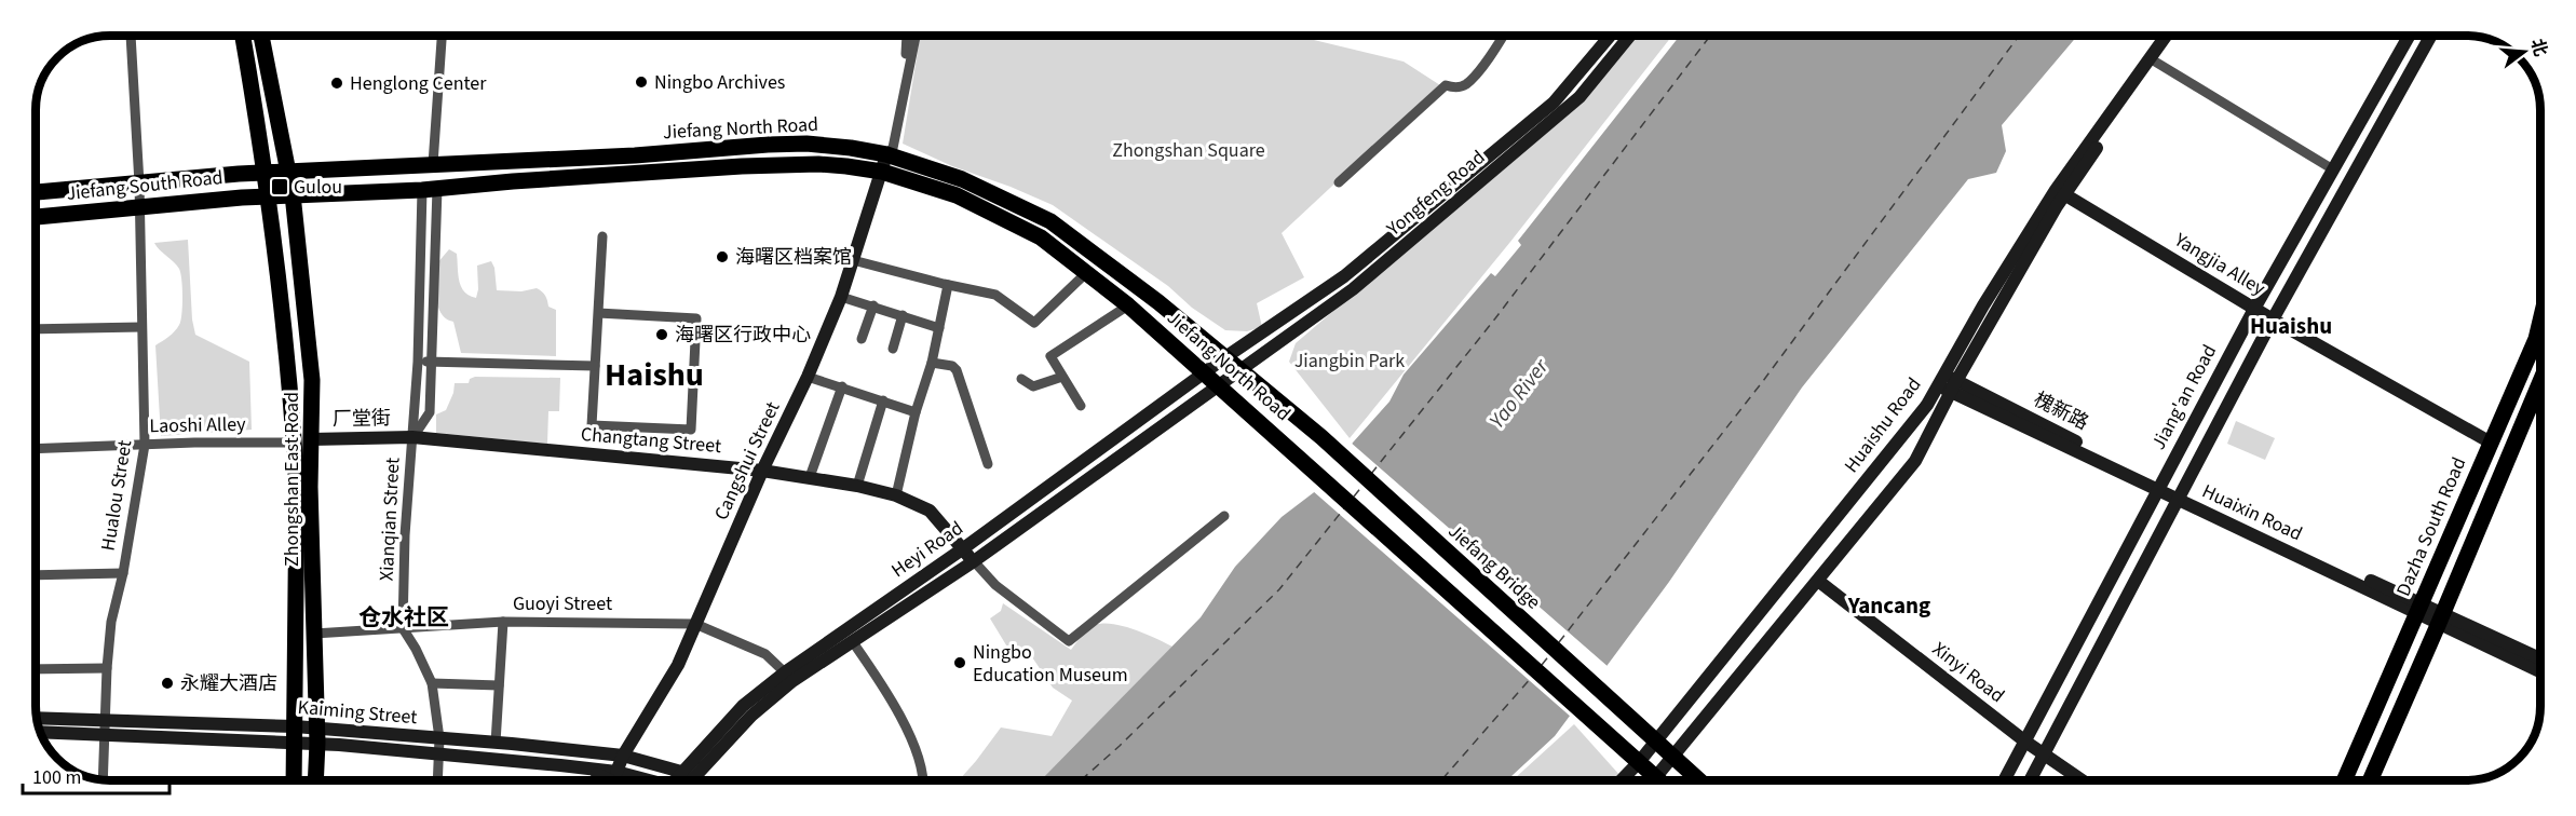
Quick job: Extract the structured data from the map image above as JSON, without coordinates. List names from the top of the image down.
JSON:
{
  "streets": {
    "main road": [
      "Jiefang North Road",
      "Jiefang South Road",
      "Zhongshan East Road",
      "Dazha South Road",
      "Jiefang Bridge"
    ],
    "street": [
      "Yongfeng Road",
      "Yangjia Alley",
      "Jiang'an Road",
      "槐新路",
      "厂堂街",
      "Laoshi Alley",
      "Huaishu Road",
      "Changtang Street",
      "Cangshui Street",
      "Hualou Street",
      "Huaixin Road",
      "Xianqian Street",
      "Heyi Road",
      "Guoyi Street",
      "Xinyi Road",
      "Kaiming Street"
    ]
  },
  "crossings": [
    ["Jiefang North Road", "Jiefang South Road"],
    ["Jiefang North Road", "Yongfeng Road"],
    ["Jiefang North Road", "Huaishu Road"],
    ["Jiefang North Road", "Cangshui Street"],
    ["Jiefang North Road", "Zhongshan East Road"],
    ["Jiefang North Road", "Xianqian Street"],
    ["Jiefang North Road", "Heyi Road"],
    ["Jiefang North Road", "Jiefang Bridge"],
    ["Jiefang South Road", "Zhongshan East Road"],
    ["Jiefang South Road", "Hualou Street"],
    ["Yongfeng Road", "Heyi Road"],
    ["Yangjia Alley", "Jiang'an Road"],
    ["Yangjia Alley", "Huaishu Road"],
    ["Yangjia Alley", "Dazha South Road"],
    ["Jiang'an Road", "槐新路"],
    ["Jiang'an Road", "Huaixin Road"],
    ["Jiang'an Road", "Xinyi Road"],
    ["槐新路", "Huaishu Road"],
    ["槐新路", "Huaixin Road"],
    ["厂堂街", "Laoshi Alley"],
    ["厂堂街", "Changtang Street"],
    ["厂堂街", "Zhongshan East Road"],
    ["厂堂街", "Xianqian Street"],
    ["Laoshi Alley", "Zhongshan East Road"],
    ["Laoshi Alley", "Hualou Street"],
    ["Huaishu Road", "Jiefang Bridge"],
    ["Huaishu Road", "Xinyi Road"],
    ["Changtang Street", "Cangshui Street"],
    ["Changtang Street", "Xianqian Street"],
    ["Changtang Street", "Heyi Road"],
    ["Cangshui Street", "Guoyi Street"],
    ["Cangshui Street", "Kaiming Street"],
    ["Zhongshan East Road", "Guoyi Street"],
    ["Zhongshan East Road", "Kaiming Street"],
    ["Hualou Street", "Kaiming Street"],
    ["Huaixin Road", "Dazha South Road"],
    ["Xianqian Street", "Guoyi Street"],
    ["Heyi Road", "Guoyi Street"],
    ["Heyi Road", "Kaiming Street"]
  ],
  "districts": [
    "Huaishu",
    "Haishu",
    "Yancang",
    "仓水社区"
  ],
  "water": ["Yao River"],
  "parks": ["Zhongshan Square", "Jiangbin Park"],
  "places": {
    "other": [
      "Ningbo Archives",
      "Henglong Center",
      "海曙区档案馆",
      "海曙区行政中心",
      "Ningbo Education Museum",
      "永耀大酒店"
    ],
    "transit": ["Gulou"]
  },
  "scale_bar": "100 m",
  "north": "right"
}
